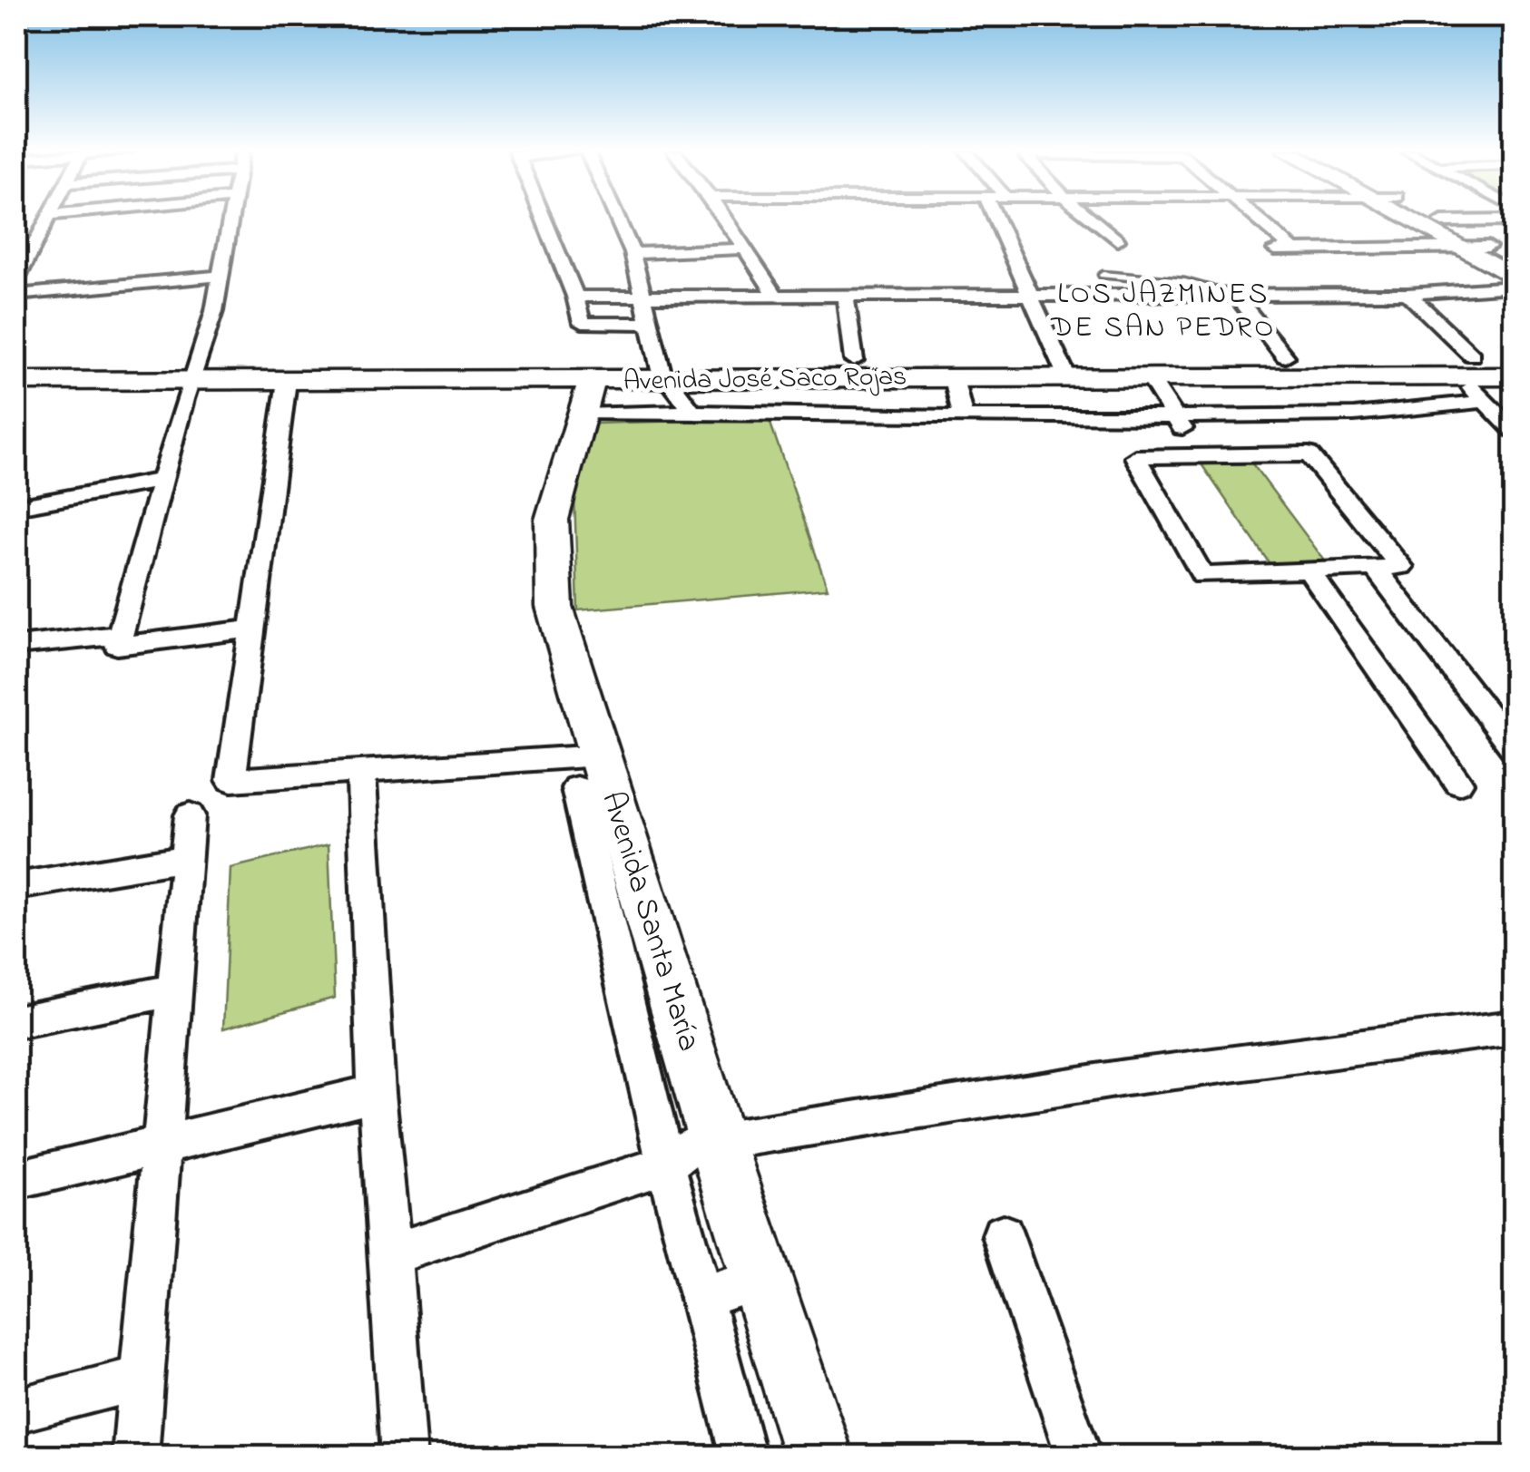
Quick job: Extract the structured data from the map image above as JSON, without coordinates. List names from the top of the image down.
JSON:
{
  "streets": {
    "main road": ["Avenida José Saco Rojas", "Avenida Santa María"]
  },
  "crossings": [
    ["Avenida José Saco Rojas", "Avenida Santa María"]
  ],
  "districts": ["LOS JAZMINES DE SAN PEDRO"]
}
